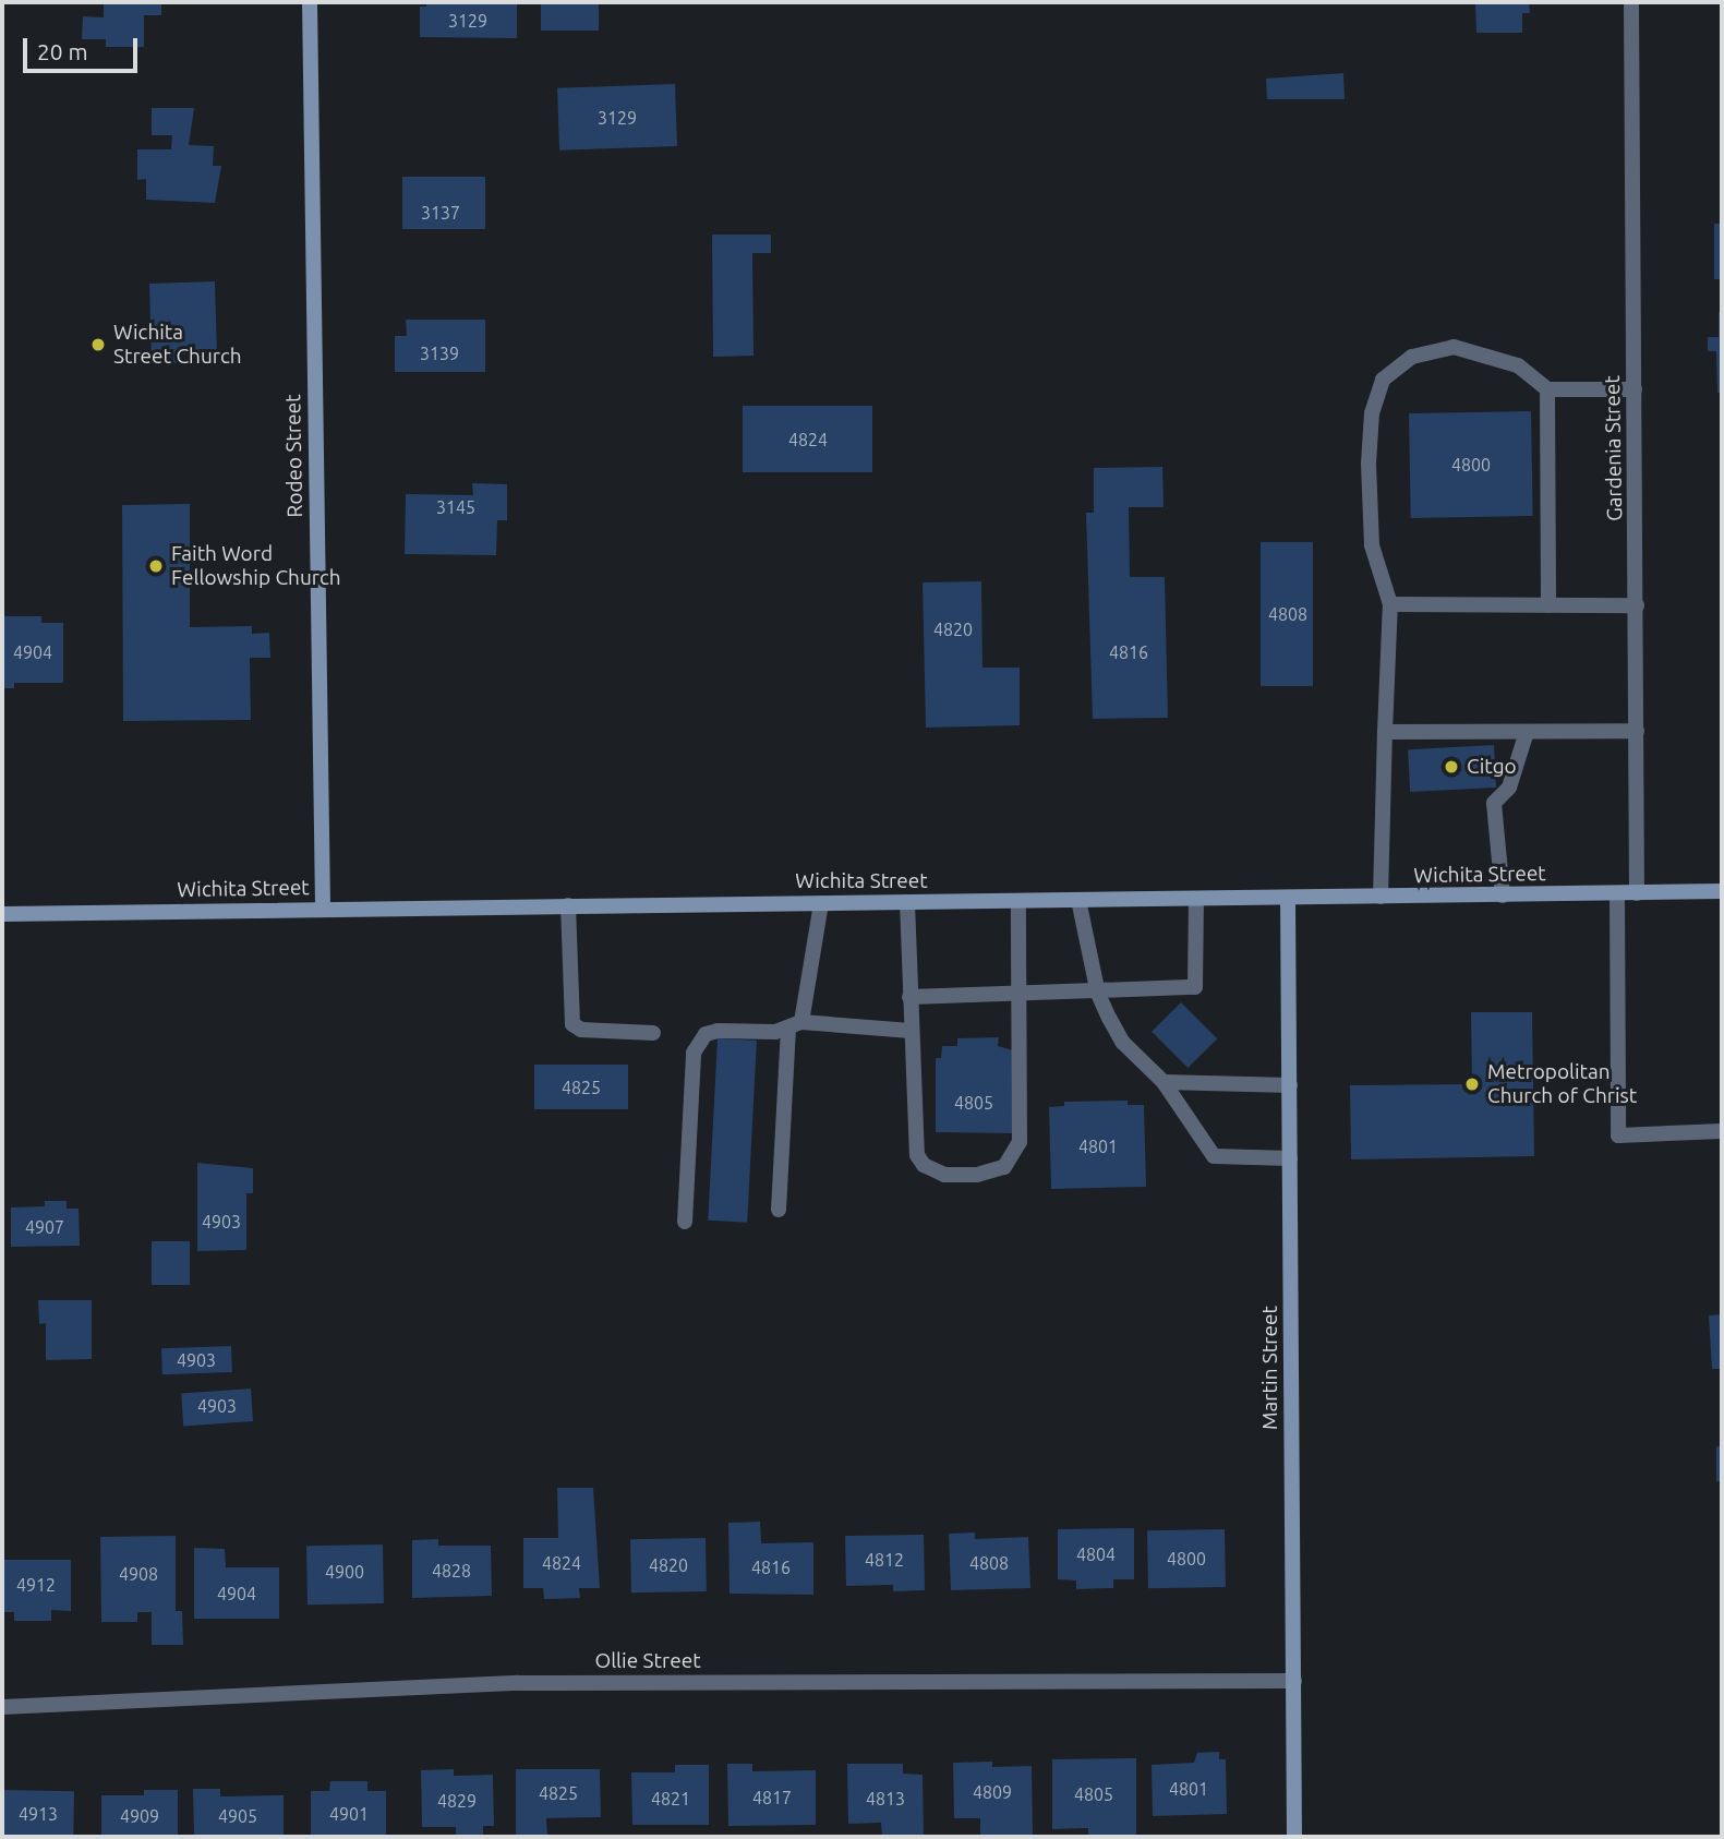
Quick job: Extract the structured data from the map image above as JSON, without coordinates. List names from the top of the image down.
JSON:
{
  "streets": {
    "street": [
      "Gardenia Street",
      "Rodeo Street",
      "Wichita Street",
      "Martin Street",
      "Ollie Street"
    ]
  },
  "crossings": [
    ["Gardenia Street", "Wichita Street"],
    ["Rodeo Street", "Wichita Street"],
    ["Wichita Street", "Martin Street"],
    ["Martin Street", "Ollie Street"]
  ],
  "places": [
    "Wichita Street Church",
    "Faith Word Fellowship Church",
    "Citgo",
    "Metropolitan Church of Christ"
  ],
  "house_numbers": [
    "3129",
    "3129",
    "3137",
    "3139",
    "4824",
    "4800",
    "3145",
    "4808",
    "4820",
    "4904",
    "4816",
    "4825",
    "4805",
    "4801",
    "4903",
    "4907",
    "4903",
    "4903",
    "4804",
    "4800",
    "4812",
    "4824",
    "4808",
    "4820",
    "4816",
    "4828",
    "4900",
    "4908",
    "4912",
    "4904",
    "4801",
    "4809",
    "4825",
    "4805",
    "4817",
    "4821",
    "4813",
    "4829",
    "4913",
    "4901",
    "4909",
    "4905"
  ],
  "scale_bar": "20 m"
}
